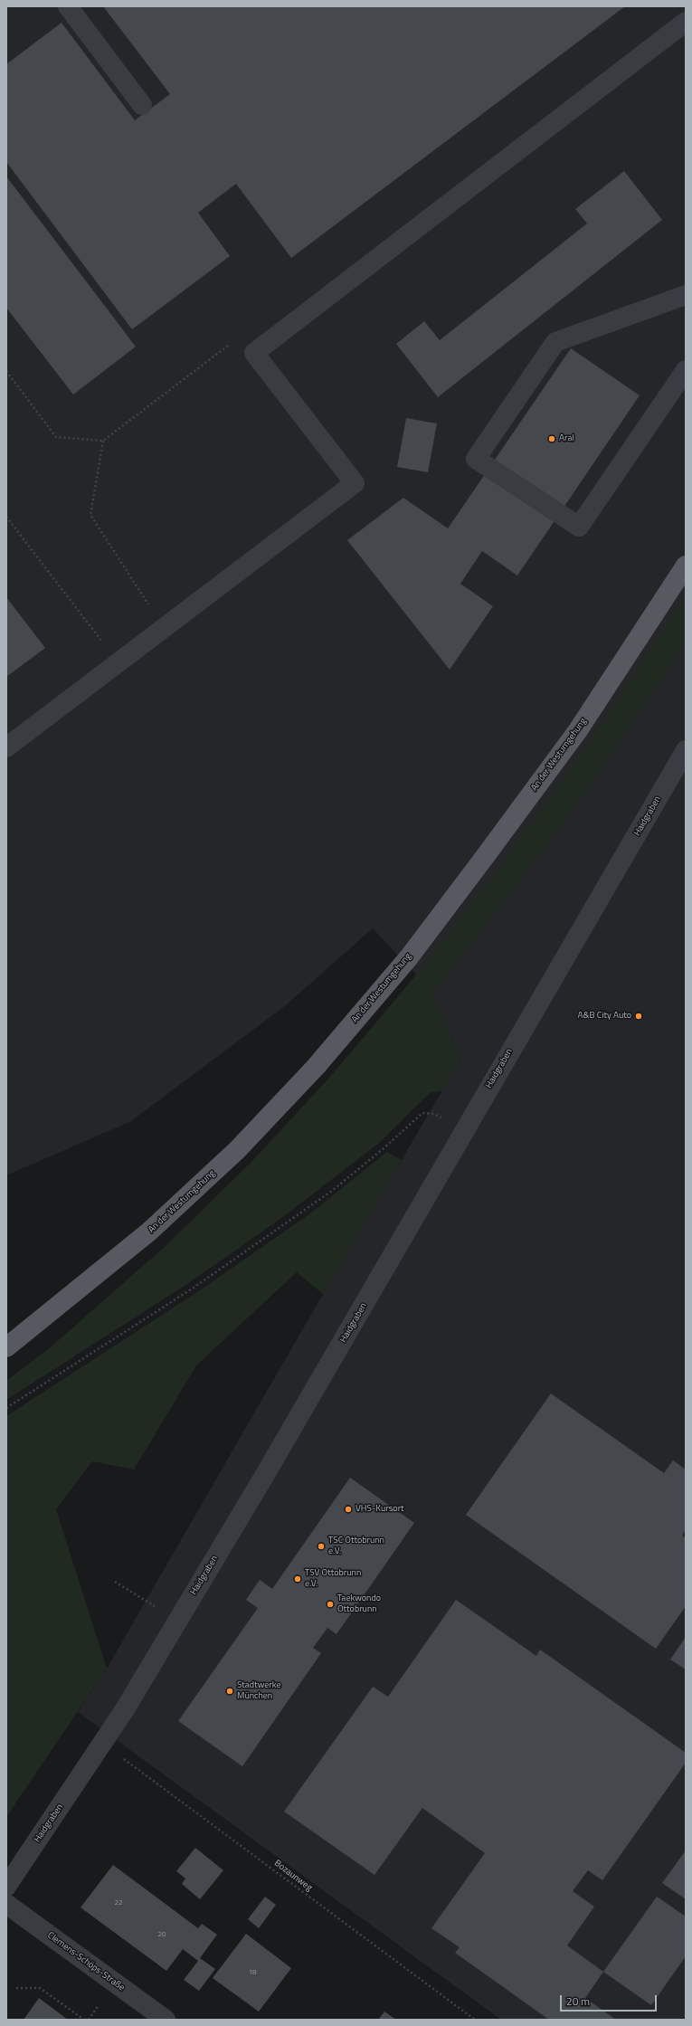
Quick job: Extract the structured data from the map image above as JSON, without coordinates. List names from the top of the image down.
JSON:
{
  "streets": {
    "main road": ["An der Westumgehung"],
    "street": ["Haidgraben", "Clemens-Schöps-Straße"],
    "path": ["Bozaunweg"]
  },
  "crossings": [
    ["Haidgraben", "Bozaunweg"]
  ],
  "places": [
    "Aral",
    "A&B City Auto",
    "VHS-Kursort",
    "TSC Ottobrunn e.V.",
    "TSV Ottobrunn e.V.",
    "Taekwondo Ottobrunn",
    "Stadtwerke München"
  ],
  "house_numbers": ["22", "20", "18"],
  "scale_bar": "20 m"
}
